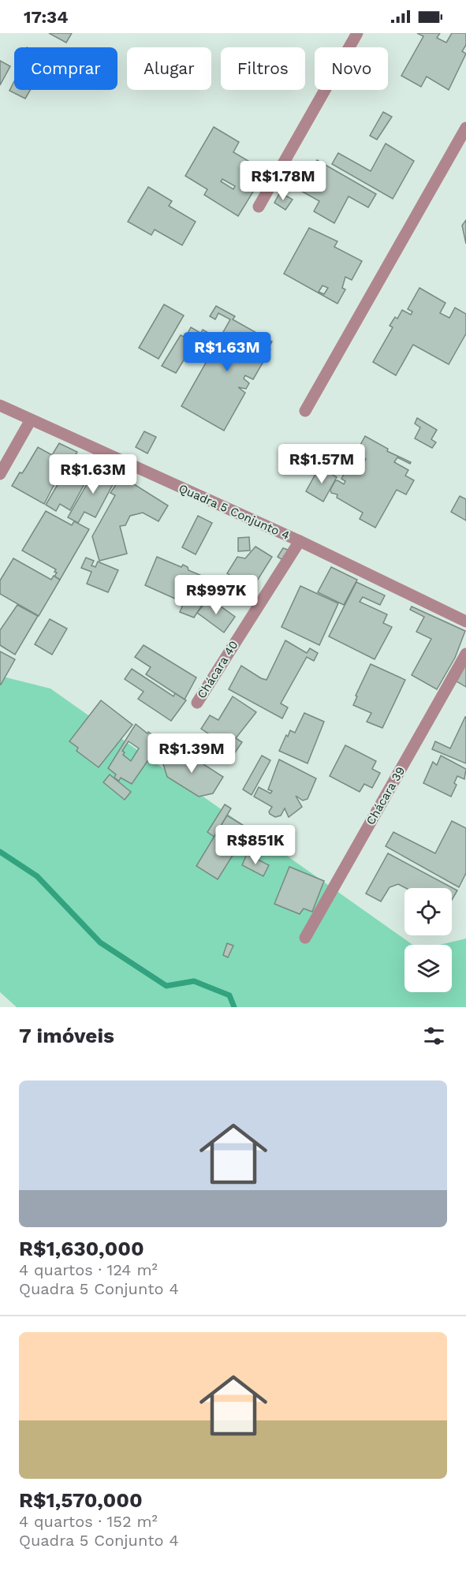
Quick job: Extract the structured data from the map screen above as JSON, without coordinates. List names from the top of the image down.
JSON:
{
  "streets": {
    "street": ["Quadra 5 Conjunto 4", "Chácara 40", "Chácara 39"]
  },
  "crossings": [
    ["Quadra 5 Conjunto 4", "Chácara 40"]
  ],
  "page": {
    "status": "17:34",
    "chip": [
      "Comprar",
      "Alugar",
      "Filtros",
      "Novo"
    ],
    "price": [
      "R$1.78M",
      "R$1.63M",
      "R$1.57M",
      "R$1.63M",
      "R$997K",
      "R$1.39M",
      "R$851K"
    ],
    "heading": "7 imóveis",
    "list": [
      {
        "name": "R$1,630,000",
        "note": "4 quartos · 124 m² · Quadra 5 Conjunto 4"
      },
      {
        "name": "R$1,570,000",
        "note": "4 quartos · 152 m² · Quadra 5 Conjunto 4"
      }
    ]
  }
}
